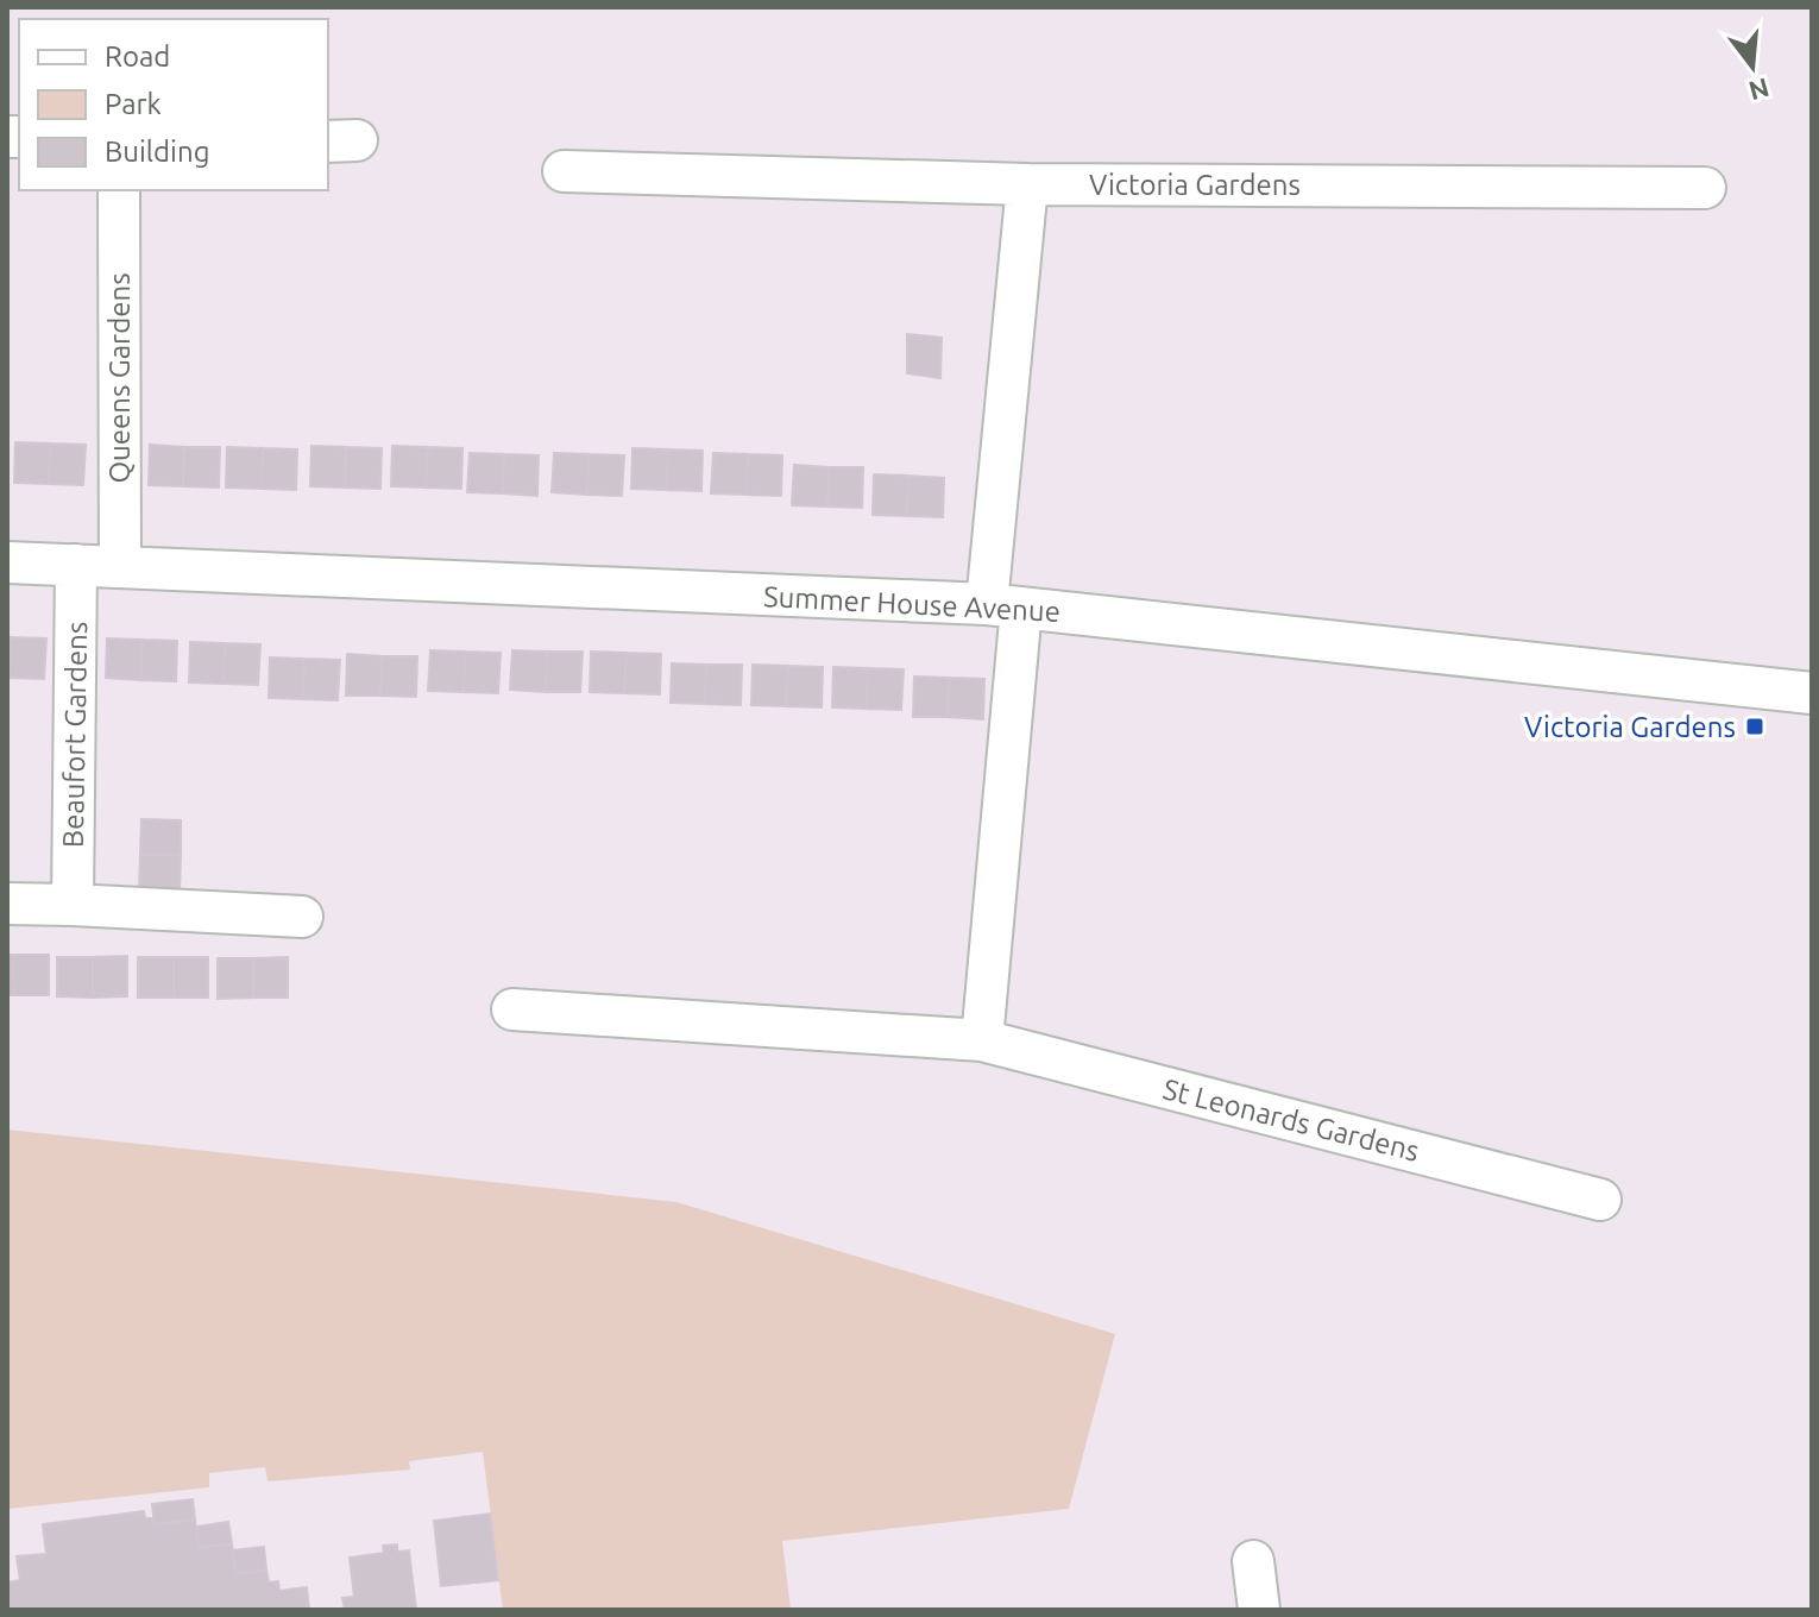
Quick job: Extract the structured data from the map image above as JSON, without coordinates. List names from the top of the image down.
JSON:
{
  "streets": {
    "street": [
      "Victoria Gardens",
      "Queens Gardens",
      "Summer House Avenue",
      "Beaufort Gardens",
      "St Leonards Gardens"
    ]
  },
  "crossings": [
    ["Queens Gardens", "Summer House Avenue"],
    ["Summer House Avenue", "Beaufort Gardens"]
  ],
  "places": {
    "transit": ["Victoria Gardens"]
  },
  "legend": ["Road", "Park", "Building"],
  "north": "bottom"
}
